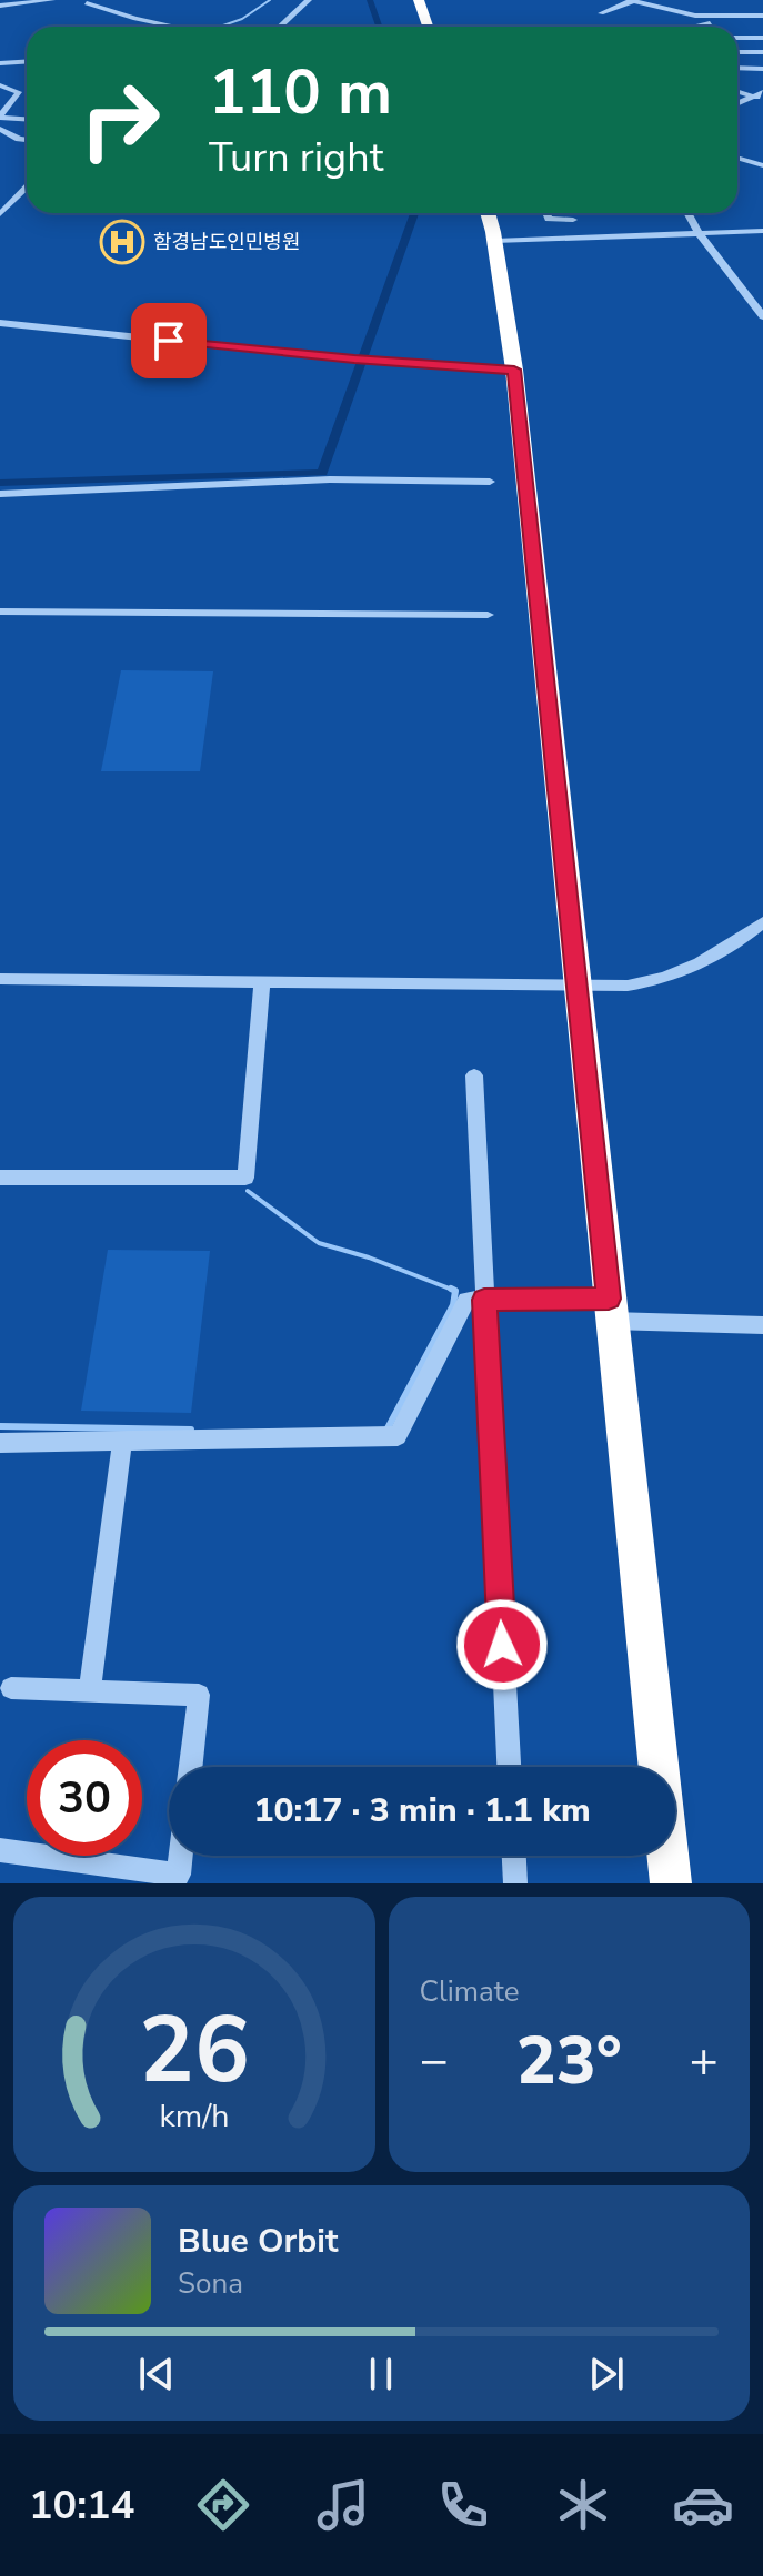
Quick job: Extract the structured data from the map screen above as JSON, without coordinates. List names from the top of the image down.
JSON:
{
  "places": {
    "hospital": ["함경남도인민병원"]
  },
  "page": {
    "turn": ["110 m", "Turn right"],
    "limit": "30",
    "trip": "10:17 · 3 min · 1.1 km",
    "tile": "Climate",
    "heat": ["−", "23°", "+"],
    "song": ["Blue Orbit", "Sona"],
    "tabs": "10:14",
    "gauge": ["26", "km/h"]
  }
}
